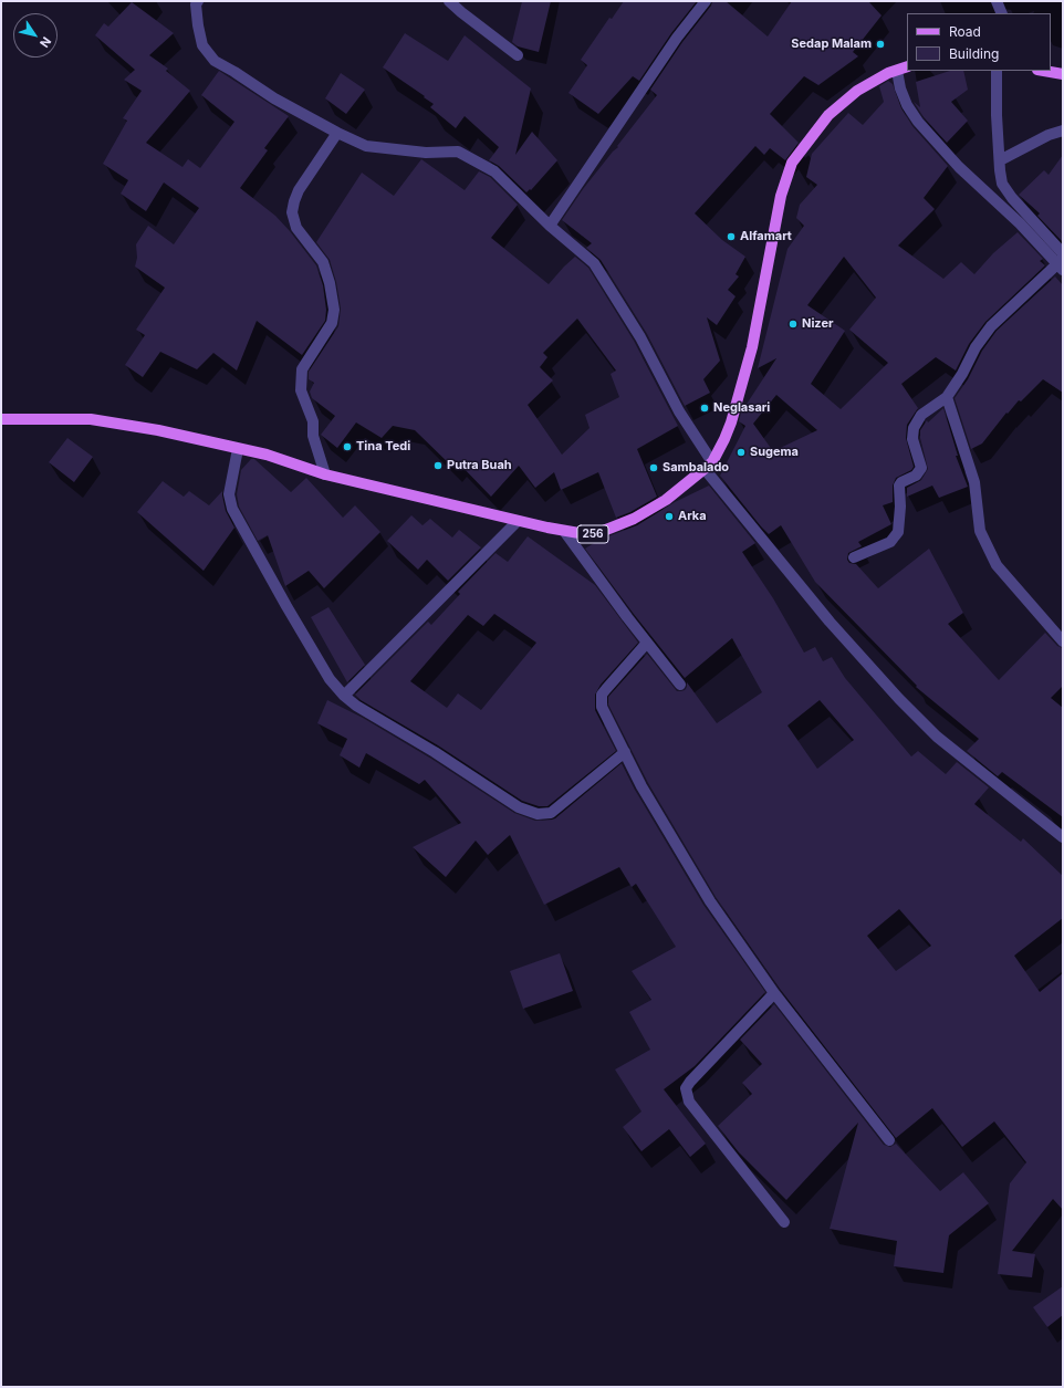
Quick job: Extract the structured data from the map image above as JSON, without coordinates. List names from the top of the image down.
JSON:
{
  "streets": {
    "main road": ["256"]
  },
  "places": [
    "Sedap Malam",
    "Alfamart",
    "Nizer",
    "Neglasari",
    "Tina Tedi",
    "Sugema",
    "Putra Buah",
    "Sambalado",
    "Arka"
  ],
  "legend": ["Road", "Building"],
  "north": "bottom right"
}
